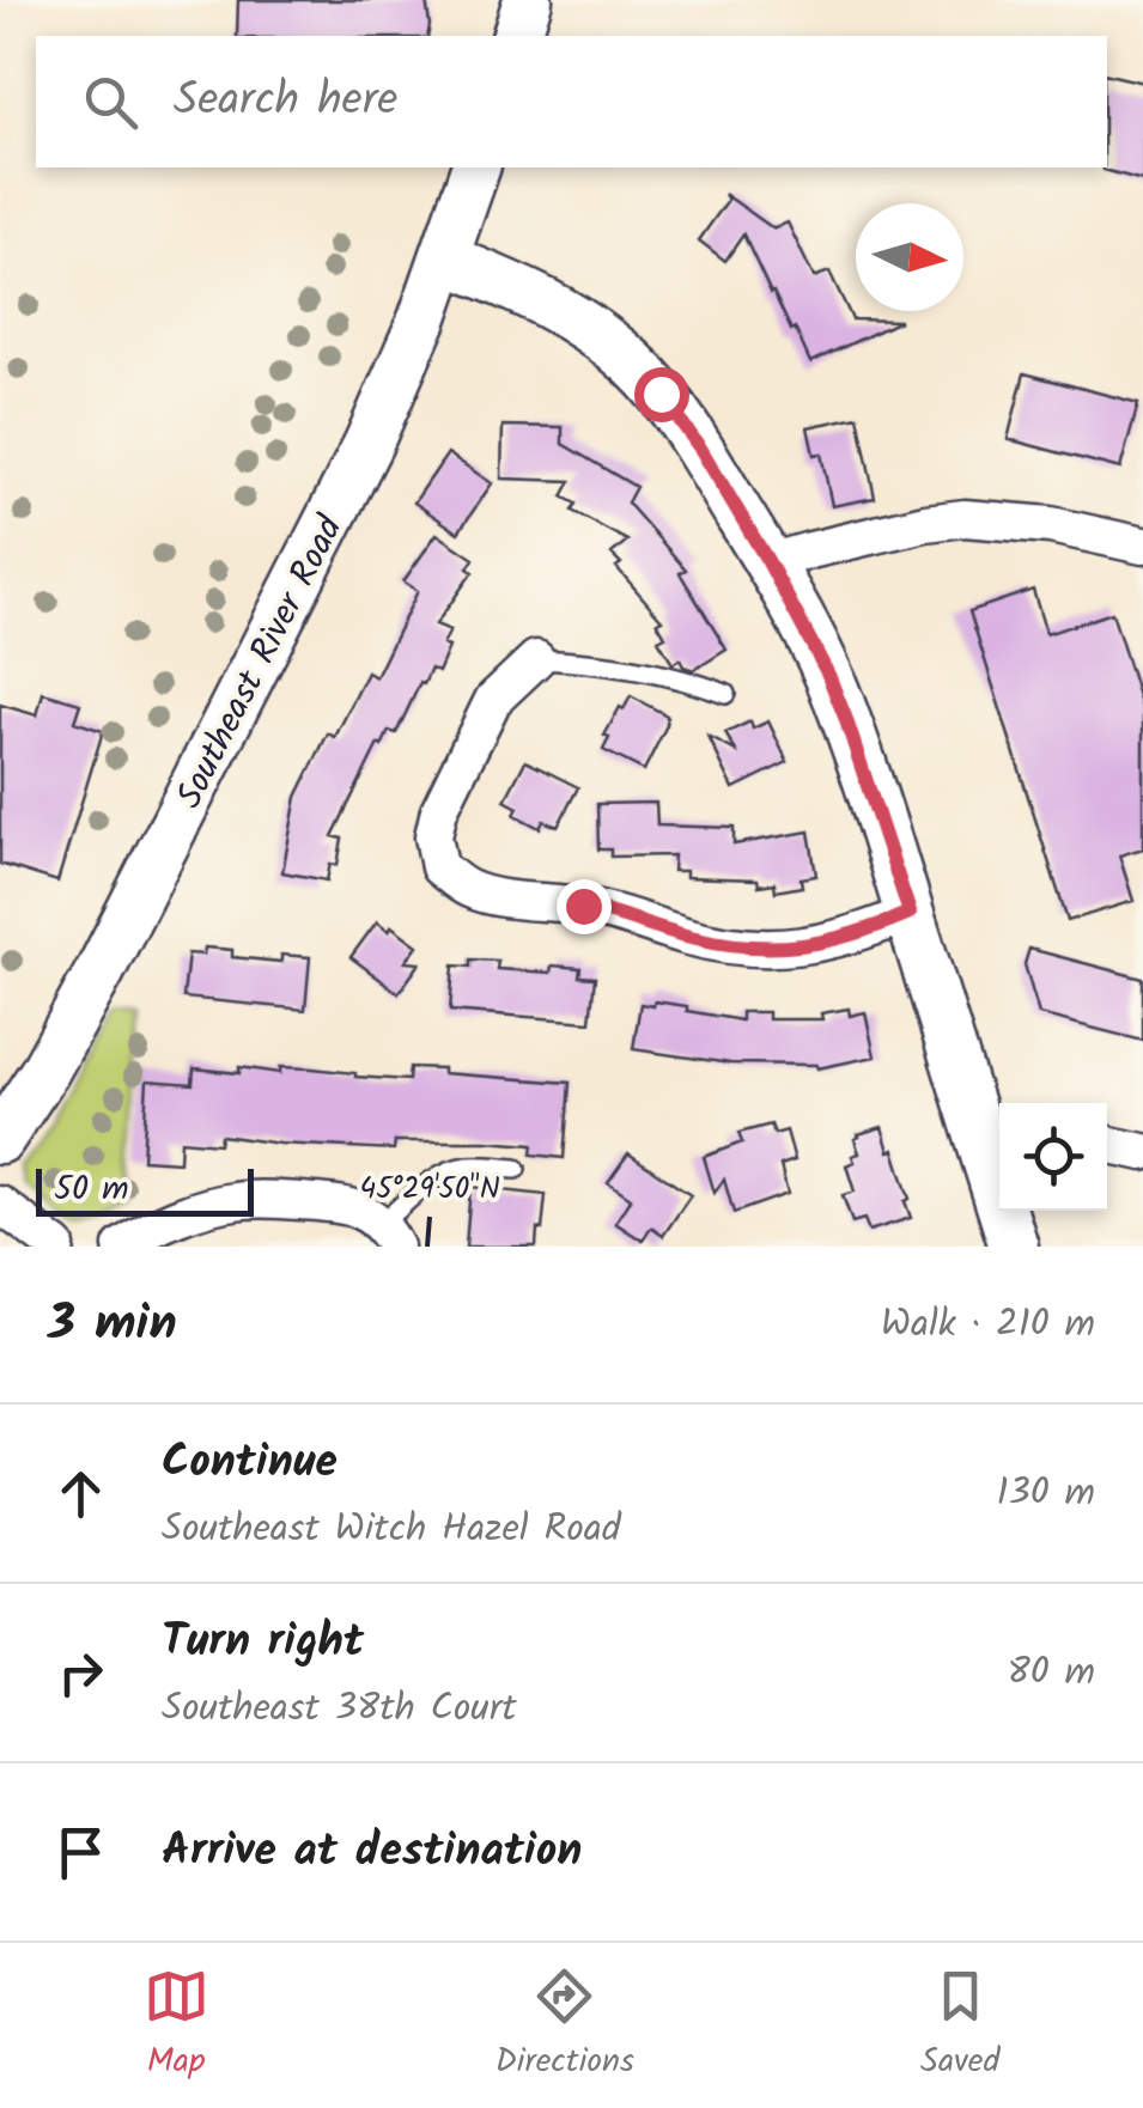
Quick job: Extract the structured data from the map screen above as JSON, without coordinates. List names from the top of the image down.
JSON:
{
  "streets": {
    "main road": ["Southeast River Road"]
  },
  "scale_bar": "50 m",
  "north": "right",
  "page": {
    "search": "Search here",
    "scale": "50 m",
    "heading": ["3 min", "Walk · 210 m"],
    "list": [
      ["Continue", "Southeast Witch Hazel Road", "130 m"],
      ["Turn right", "Southeast 38th Court", "80 m"],
      "Arrive at destination"
    ],
    "nav": ["Map", "Directions", "Saved"]
  },
  "coordinates": ["45°29'50\"N"]
}
